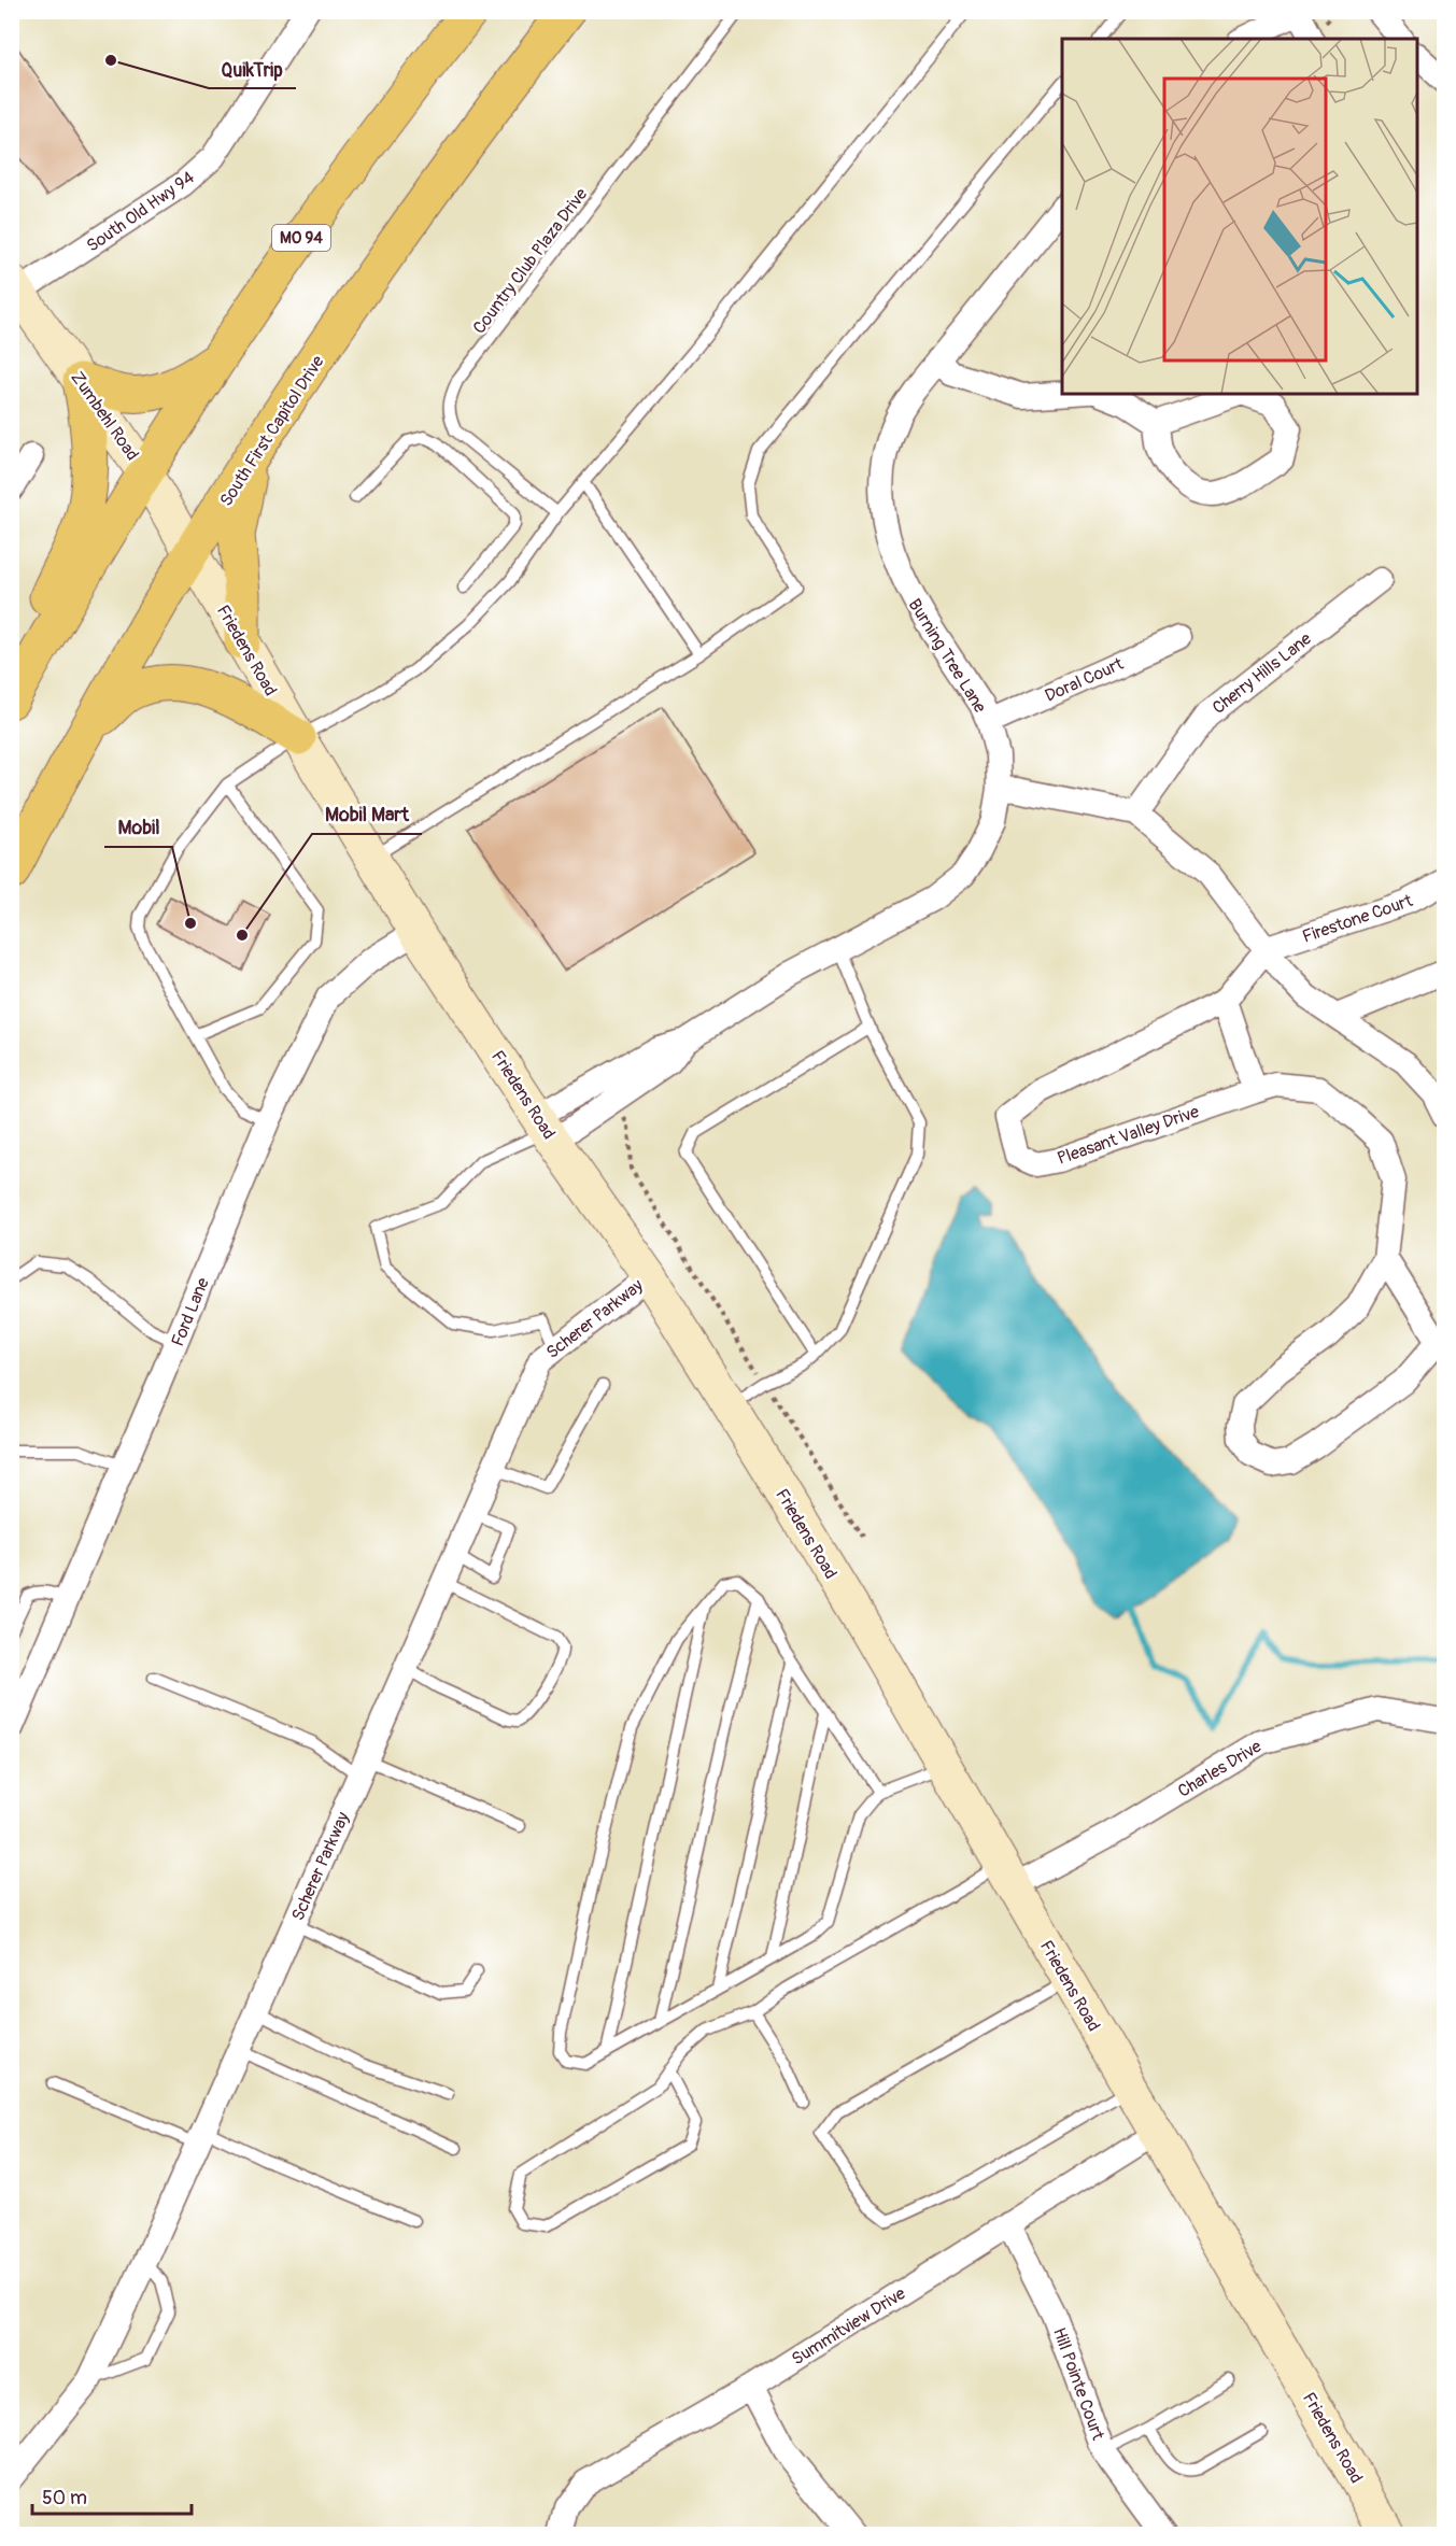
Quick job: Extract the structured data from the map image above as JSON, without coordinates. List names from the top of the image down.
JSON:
{
  "streets": {
    "highway": ["MO 94", "South First Capitol Drive"],
    "main road": ["Zumbehl Road", "Friedens Road"],
    "street": [
      "South Old Hwy 94",
      "Burning Tree Lane",
      "Cherry Hills Lane",
      "Doral Court",
      "Firestone Court",
      "Pleasant Valley Drive",
      "Ford Lane",
      "Scherer Parkway",
      "Charles Drive",
      "Summitview Drive",
      "Hill Pointe Court"
    ],
    "lane": ["Country Club Plaza Drive"]
  },
  "crossings": [
    ["South Old Hwy 94", "Zumbehl Road"],
    ["MO 94", "Zumbehl Road"],
    ["Zumbehl Road", "South First Capitol Drive"],
    ["Zumbehl Road", "Friedens Road"],
    ["South First Capitol Drive", "Friedens Road"],
    ["Friedens Road", "Burning Tree Lane"],
    ["Friedens Road", "Ford Lane"],
    ["Friedens Road", "Scherer Parkway"],
    ["Friedens Road", "Charles Drive"],
    ["Friedens Road", "Summitview Drive"],
    ["Burning Tree Lane", "Doral Court"],
    ["Firestone Court", "Pleasant Valley Drive"],
    ["Summitview Drive", "Hill Pointe Court"]
  ],
  "places": ["QuikTrip", "Mobil", "Mobil Mart"],
  "scale_bar": "50 m"
}
